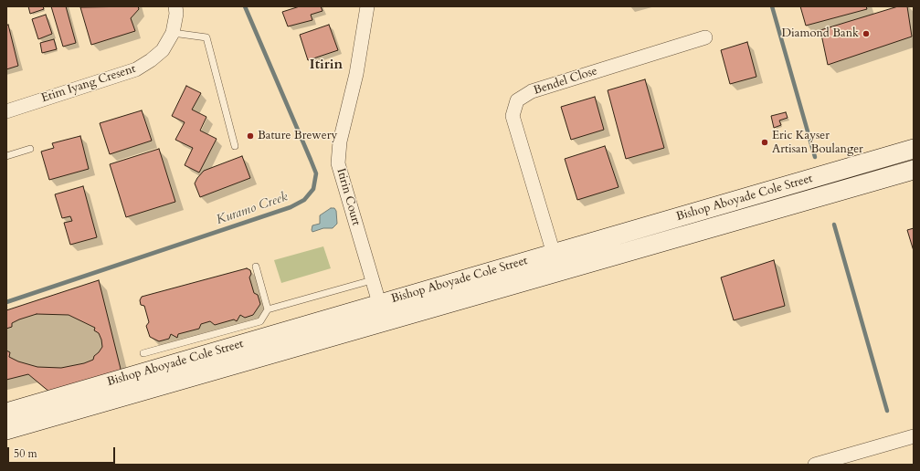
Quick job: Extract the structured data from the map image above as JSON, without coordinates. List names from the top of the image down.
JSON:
{
  "streets": {
    "street": [
      "Bendel Close",
      "Etim Iyang Cresent",
      "Itirin Court",
      "Bishop Aboyade Cole Street"
    ]
  },
  "crossings": [
    ["Bendel Close", "Bishop Aboyade Cole Street"],
    ["Itirin Court", "Bishop Aboyade Cole Street"]
  ],
  "districts": ["Itirin"],
  "water": ["Kuramo Creek"],
  "places": ["Diamond Bank", "Bature Brewery", "Eric Kayser Artisan Boulanger"],
  "scale_bar": "50 m"
}
